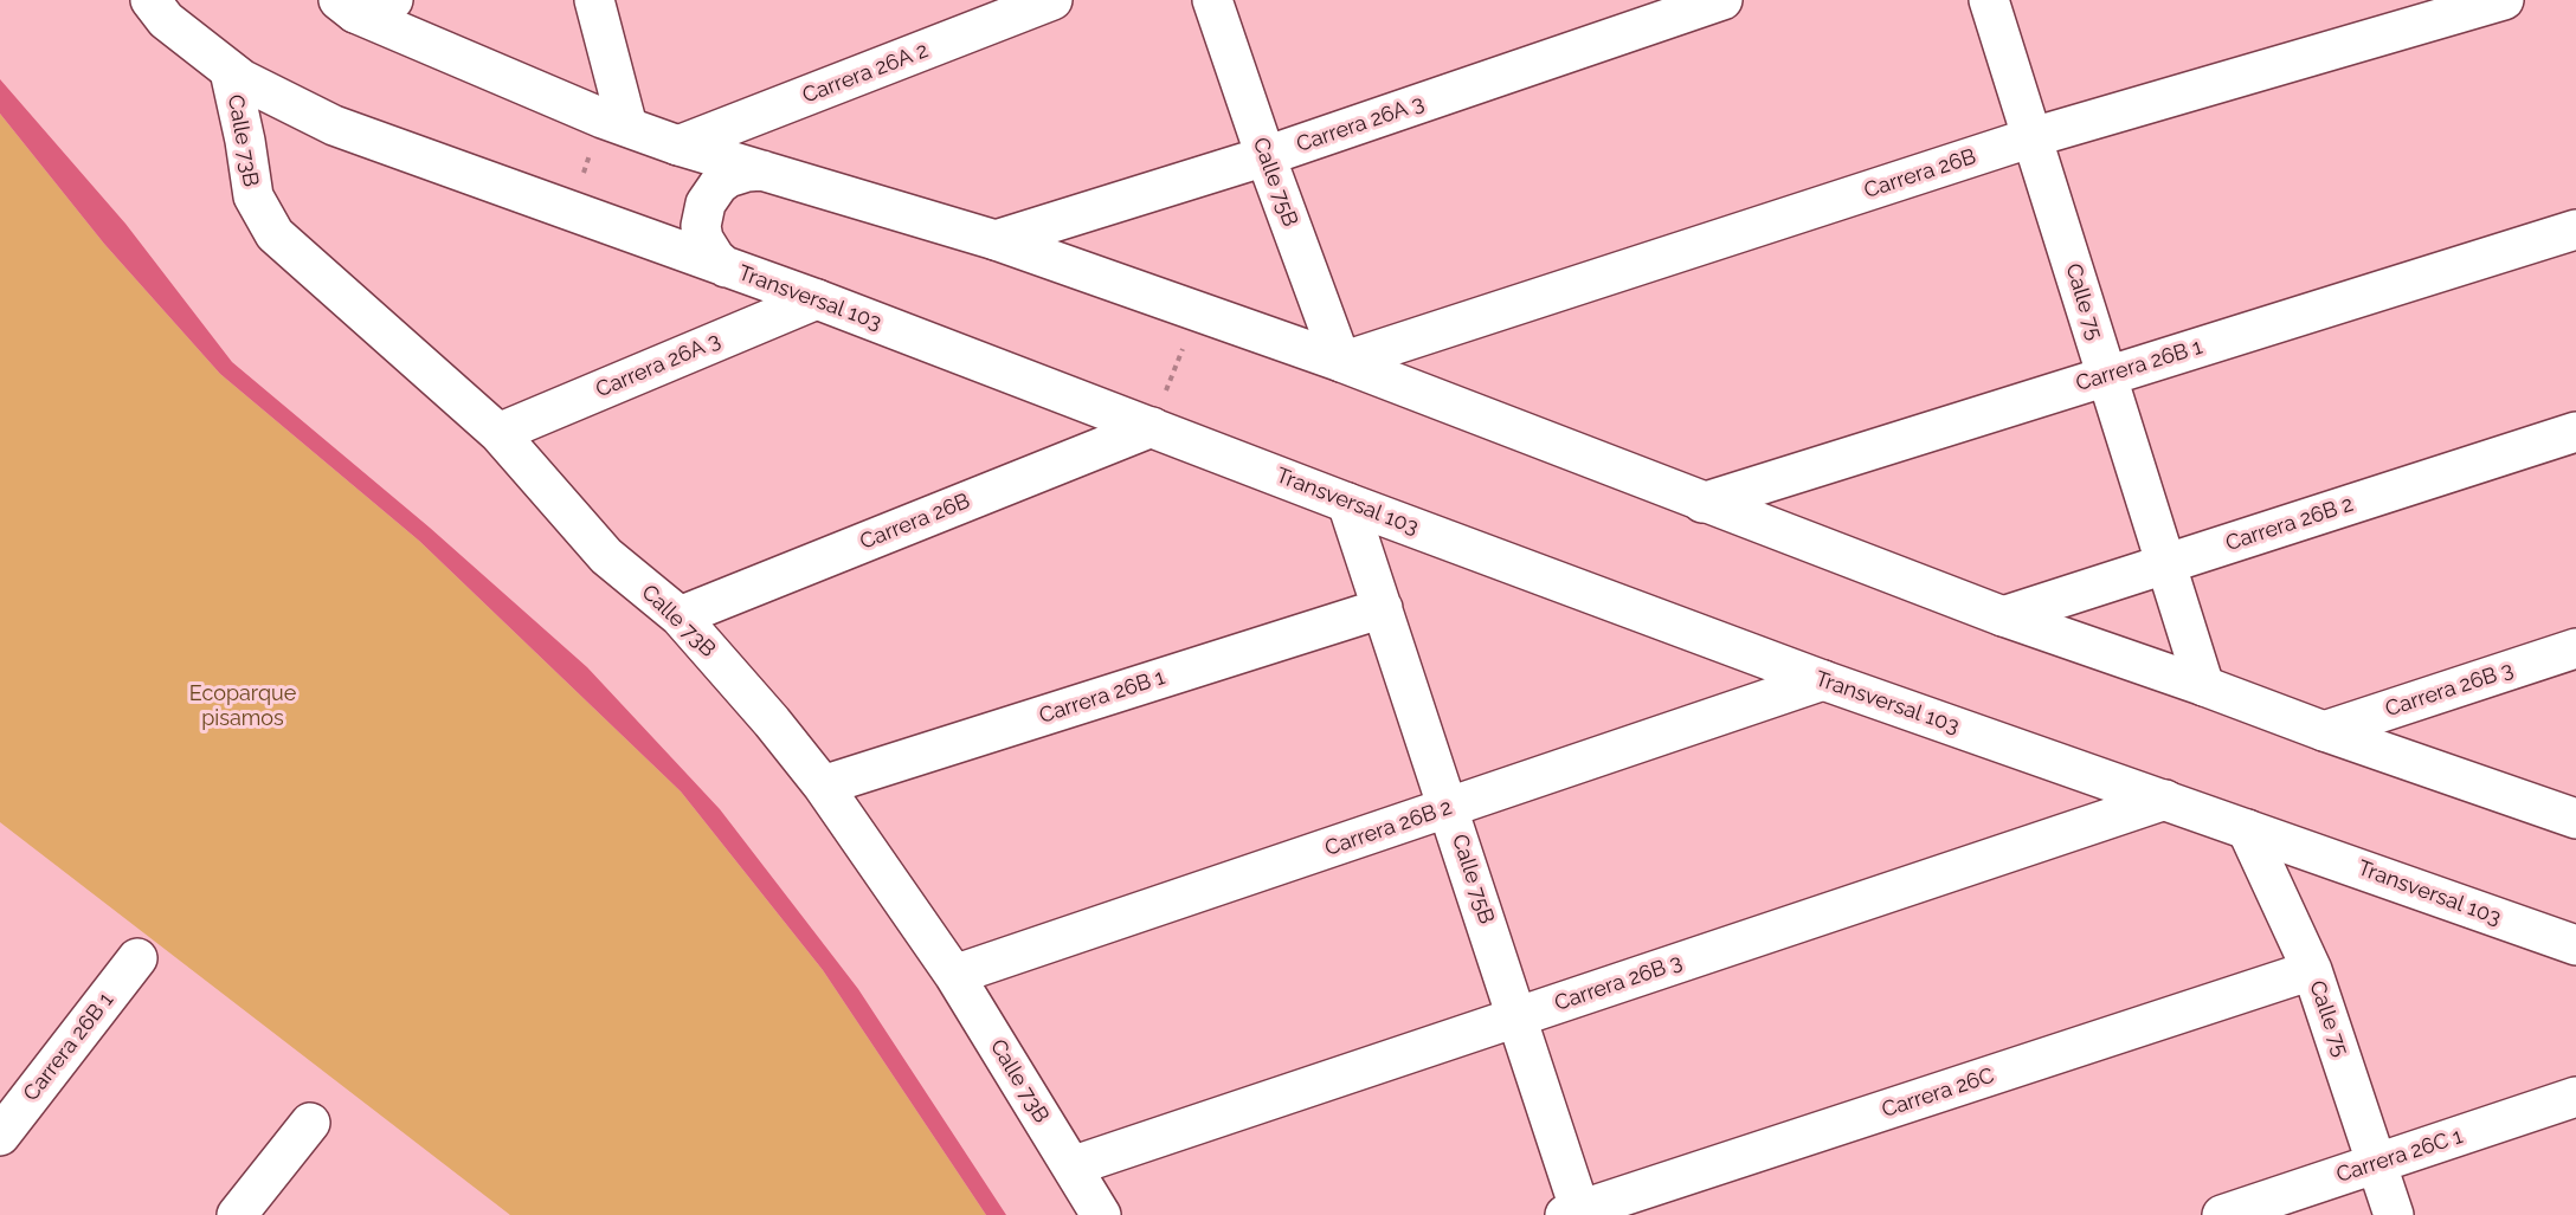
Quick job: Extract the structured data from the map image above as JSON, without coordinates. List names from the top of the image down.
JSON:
{
  "streets": {
    "street": [
      "Carrera 26A 2",
      "Carrera 26A 3",
      "Calle 73B",
      "Carrera 26B",
      "Calle 75B",
      "Transversal 103",
      "Calle 75",
      "Carrera 26B 1",
      "Carrera 26B 2",
      "Carrera 26B 3",
      "Carrera 26C",
      "Carrera 26C 1"
    ]
  },
  "crossings": [
    ["Carrera 26A 3", "Calle 73B"],
    ["Carrera 26A 3", "Calle 75B"],
    ["Carrera 26A 3", "Transversal 103"],
    ["Calle 73B", "Carrera 26B"],
    ["Calle 73B", "Transversal 103"],
    ["Calle 73B", "Carrera 26B 1"],
    ["Calle 73B", "Carrera 26B 2"],
    ["Calle 73B", "Carrera 26B 3"],
    ["Carrera 26B", "Calle 75B"],
    ["Carrera 26B", "Transversal 103"],
    ["Carrera 26B", "Calle 75"],
    ["Calle 75B", "Transversal 103"],
    ["Calle 75B", "Carrera 26B 1"],
    ["Calle 75B", "Carrera 26B 2"],
    ["Calle 75B", "Carrera 26B 3"],
    ["Calle 75B", "Carrera 26C"],
    ["Transversal 103", "Calle 75"],
    ["Transversal 103", "Carrera 26B 2"],
    ["Transversal 103", "Carrera 26B 3"],
    ["Calle 75", "Carrera 26B 1"],
    ["Calle 75", "Carrera 26B 2"],
    ["Calle 75", "Carrera 26C"],
    ["Calle 75", "Carrera 26C 1"]
  ],
  "parks": ["Ecoparque pisamos"]
}
